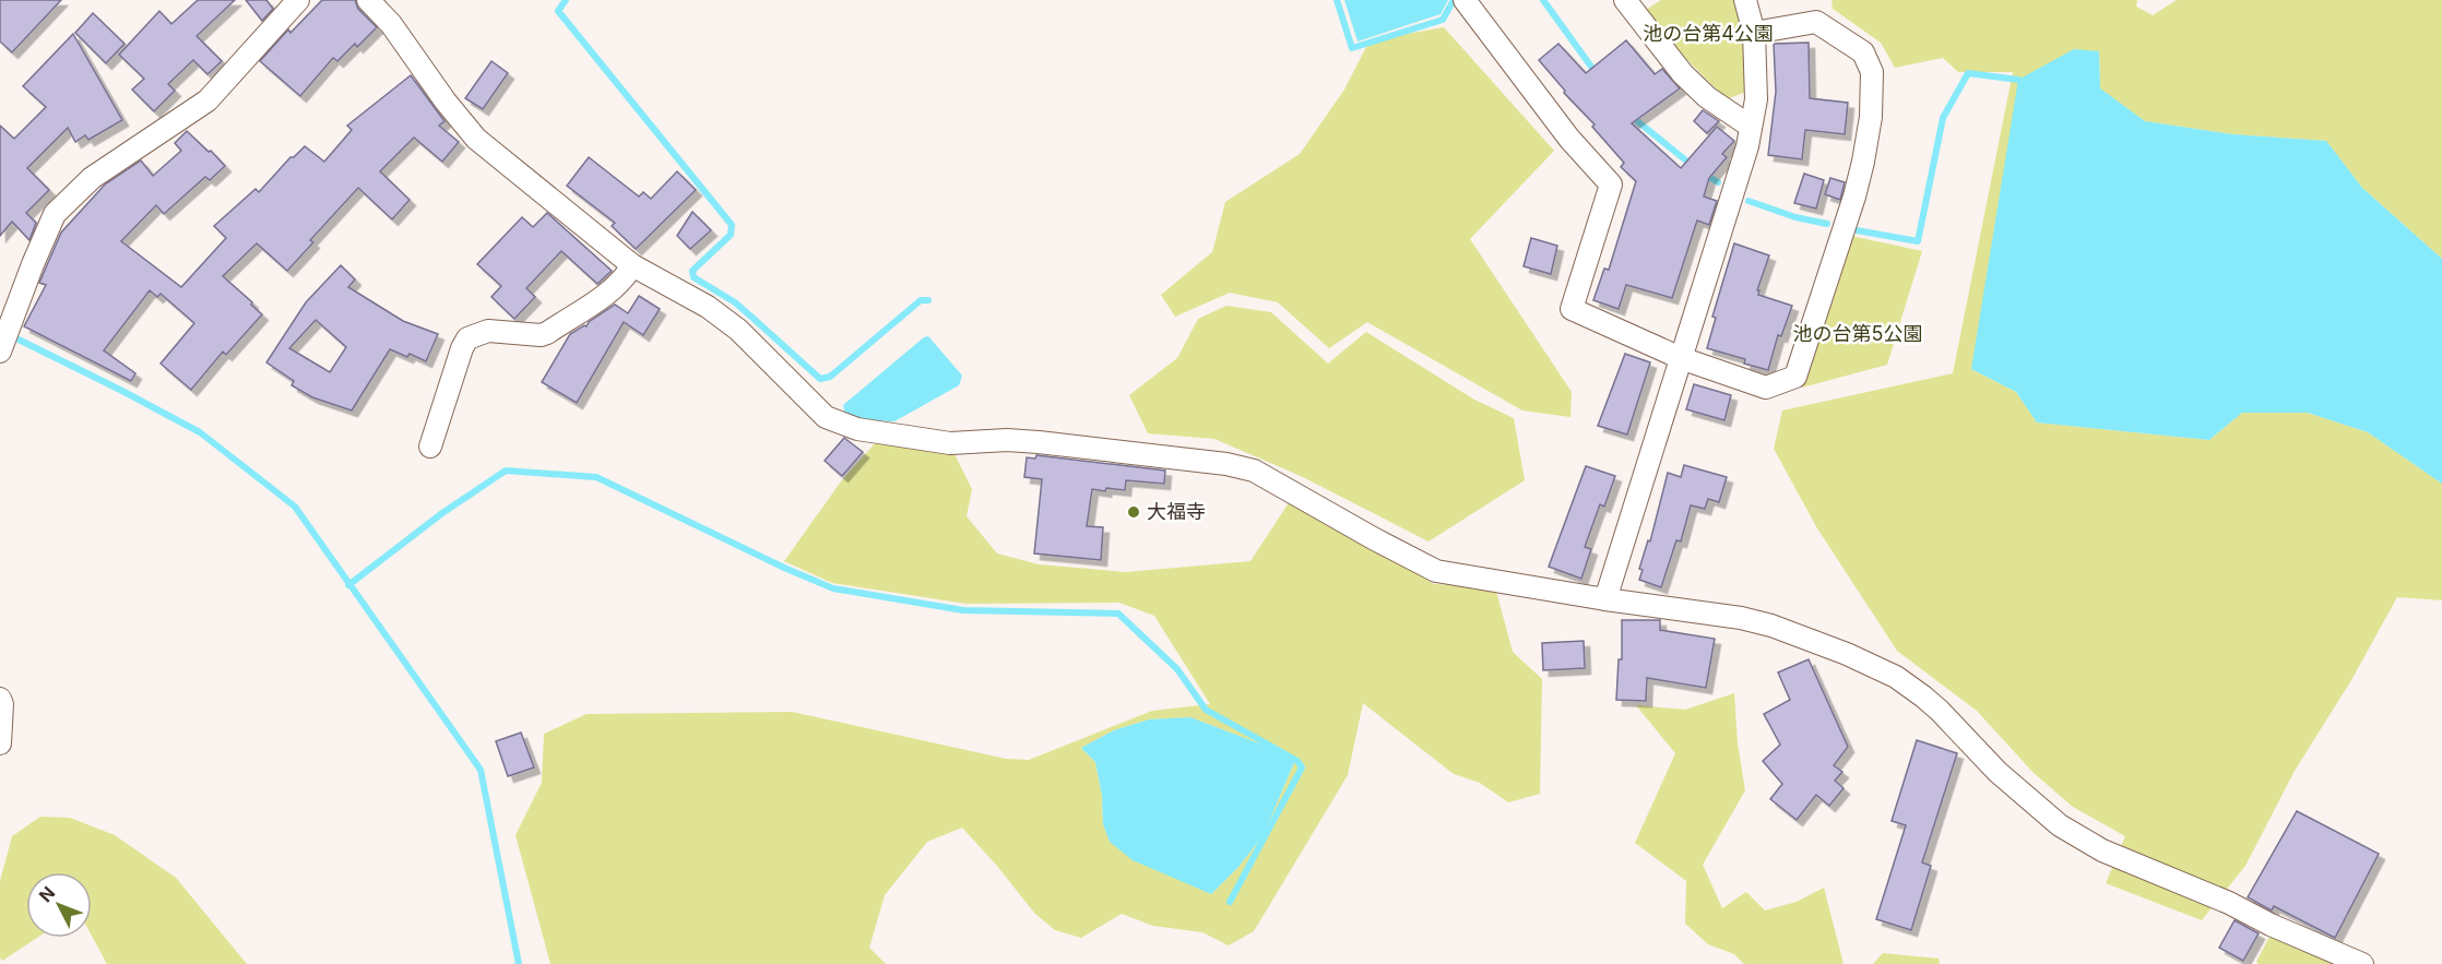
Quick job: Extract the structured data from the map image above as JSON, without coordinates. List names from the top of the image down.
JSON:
{
  "parks": ["池の台第4公園", "池の台第5公園"],
  "places": ["大福寺"],
  "north": "top left"
}
